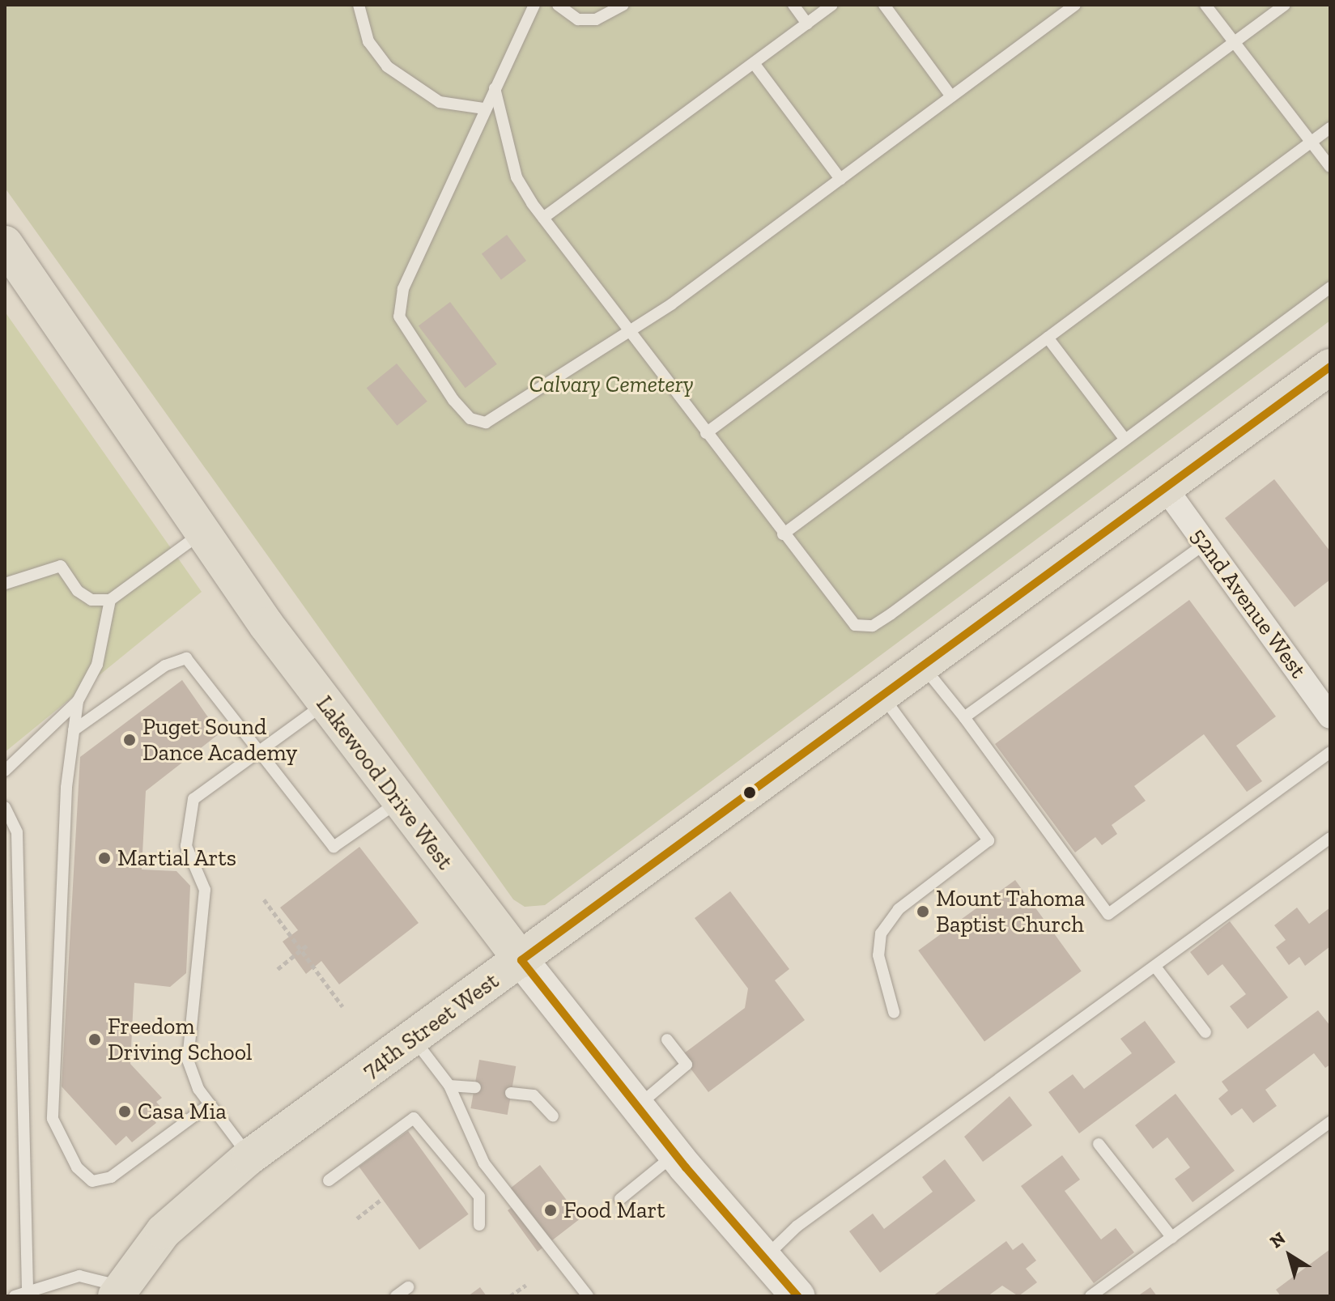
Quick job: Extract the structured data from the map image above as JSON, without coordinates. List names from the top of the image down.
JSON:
{
  "streets": {
    "main road": ["Lakewood Drive West", "74th Street West"],
    "street": ["52nd Avenue West"]
  },
  "crossings": [
    ["52nd Avenue West", "74th Street West"],
    ["Lakewood Drive West", "74th Street West"]
  ],
  "parks": ["Calvary Cemetery"],
  "places": [
    "Puget Sound Dance Academy",
    "Martial Arts",
    "Mount Tahoma Baptist Church",
    "Freedom Driving School",
    "Casa Mia",
    "Food Mart"
  ],
  "north": "top left"
}
